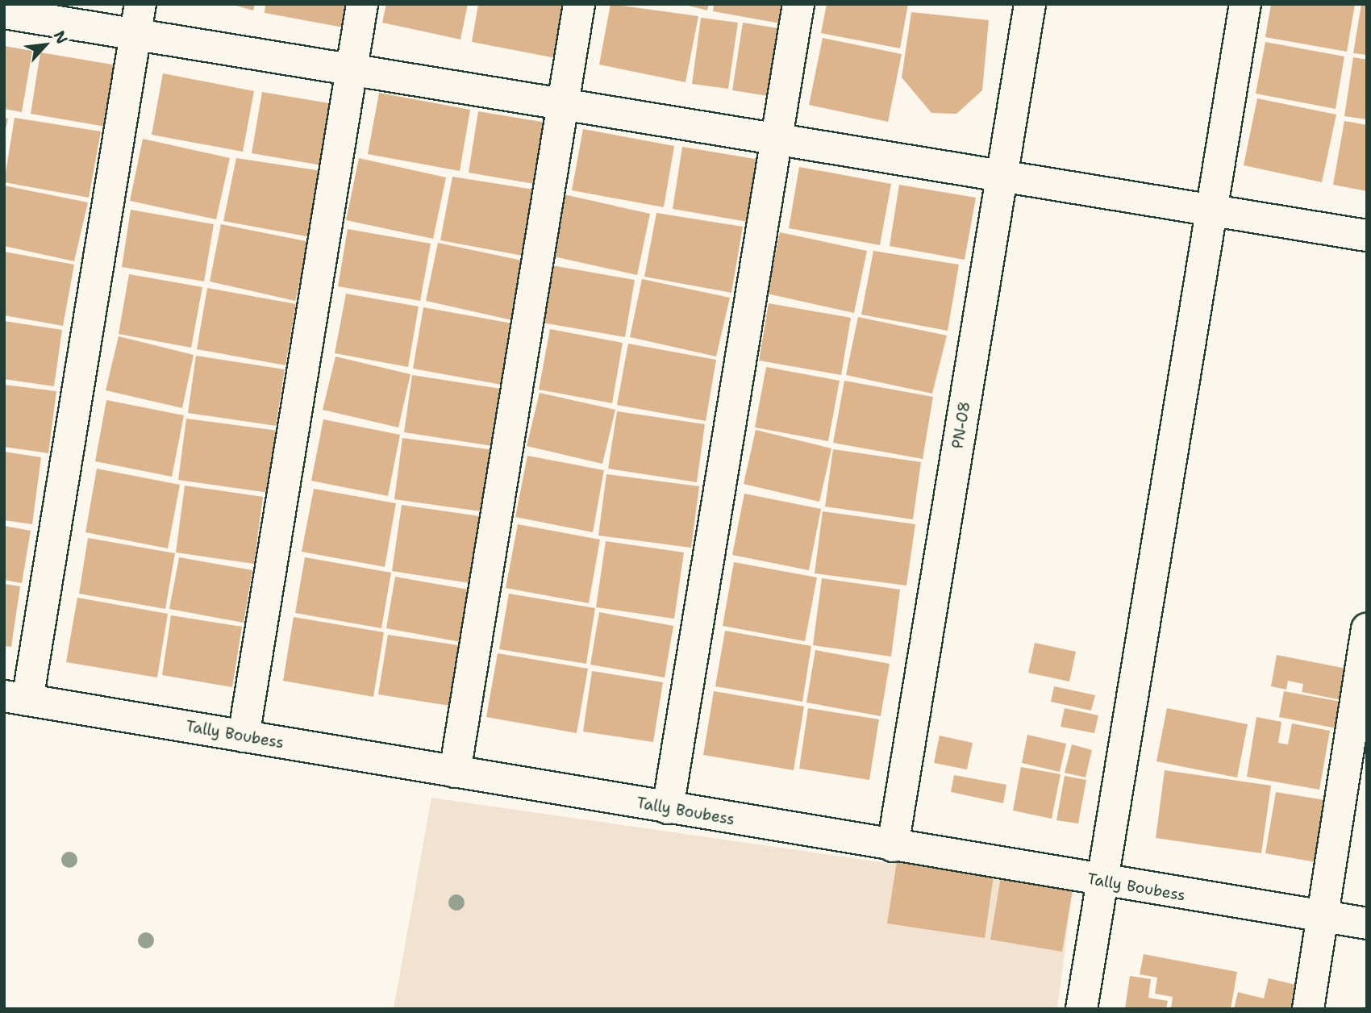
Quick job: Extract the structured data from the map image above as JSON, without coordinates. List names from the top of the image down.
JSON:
{
  "streets": {
    "street": ["PN-08", "Tally Boubess"]
  },
  "crossings": [
    ["PN-08", "Tally Boubess"]
  ],
  "north": "top right"
}
